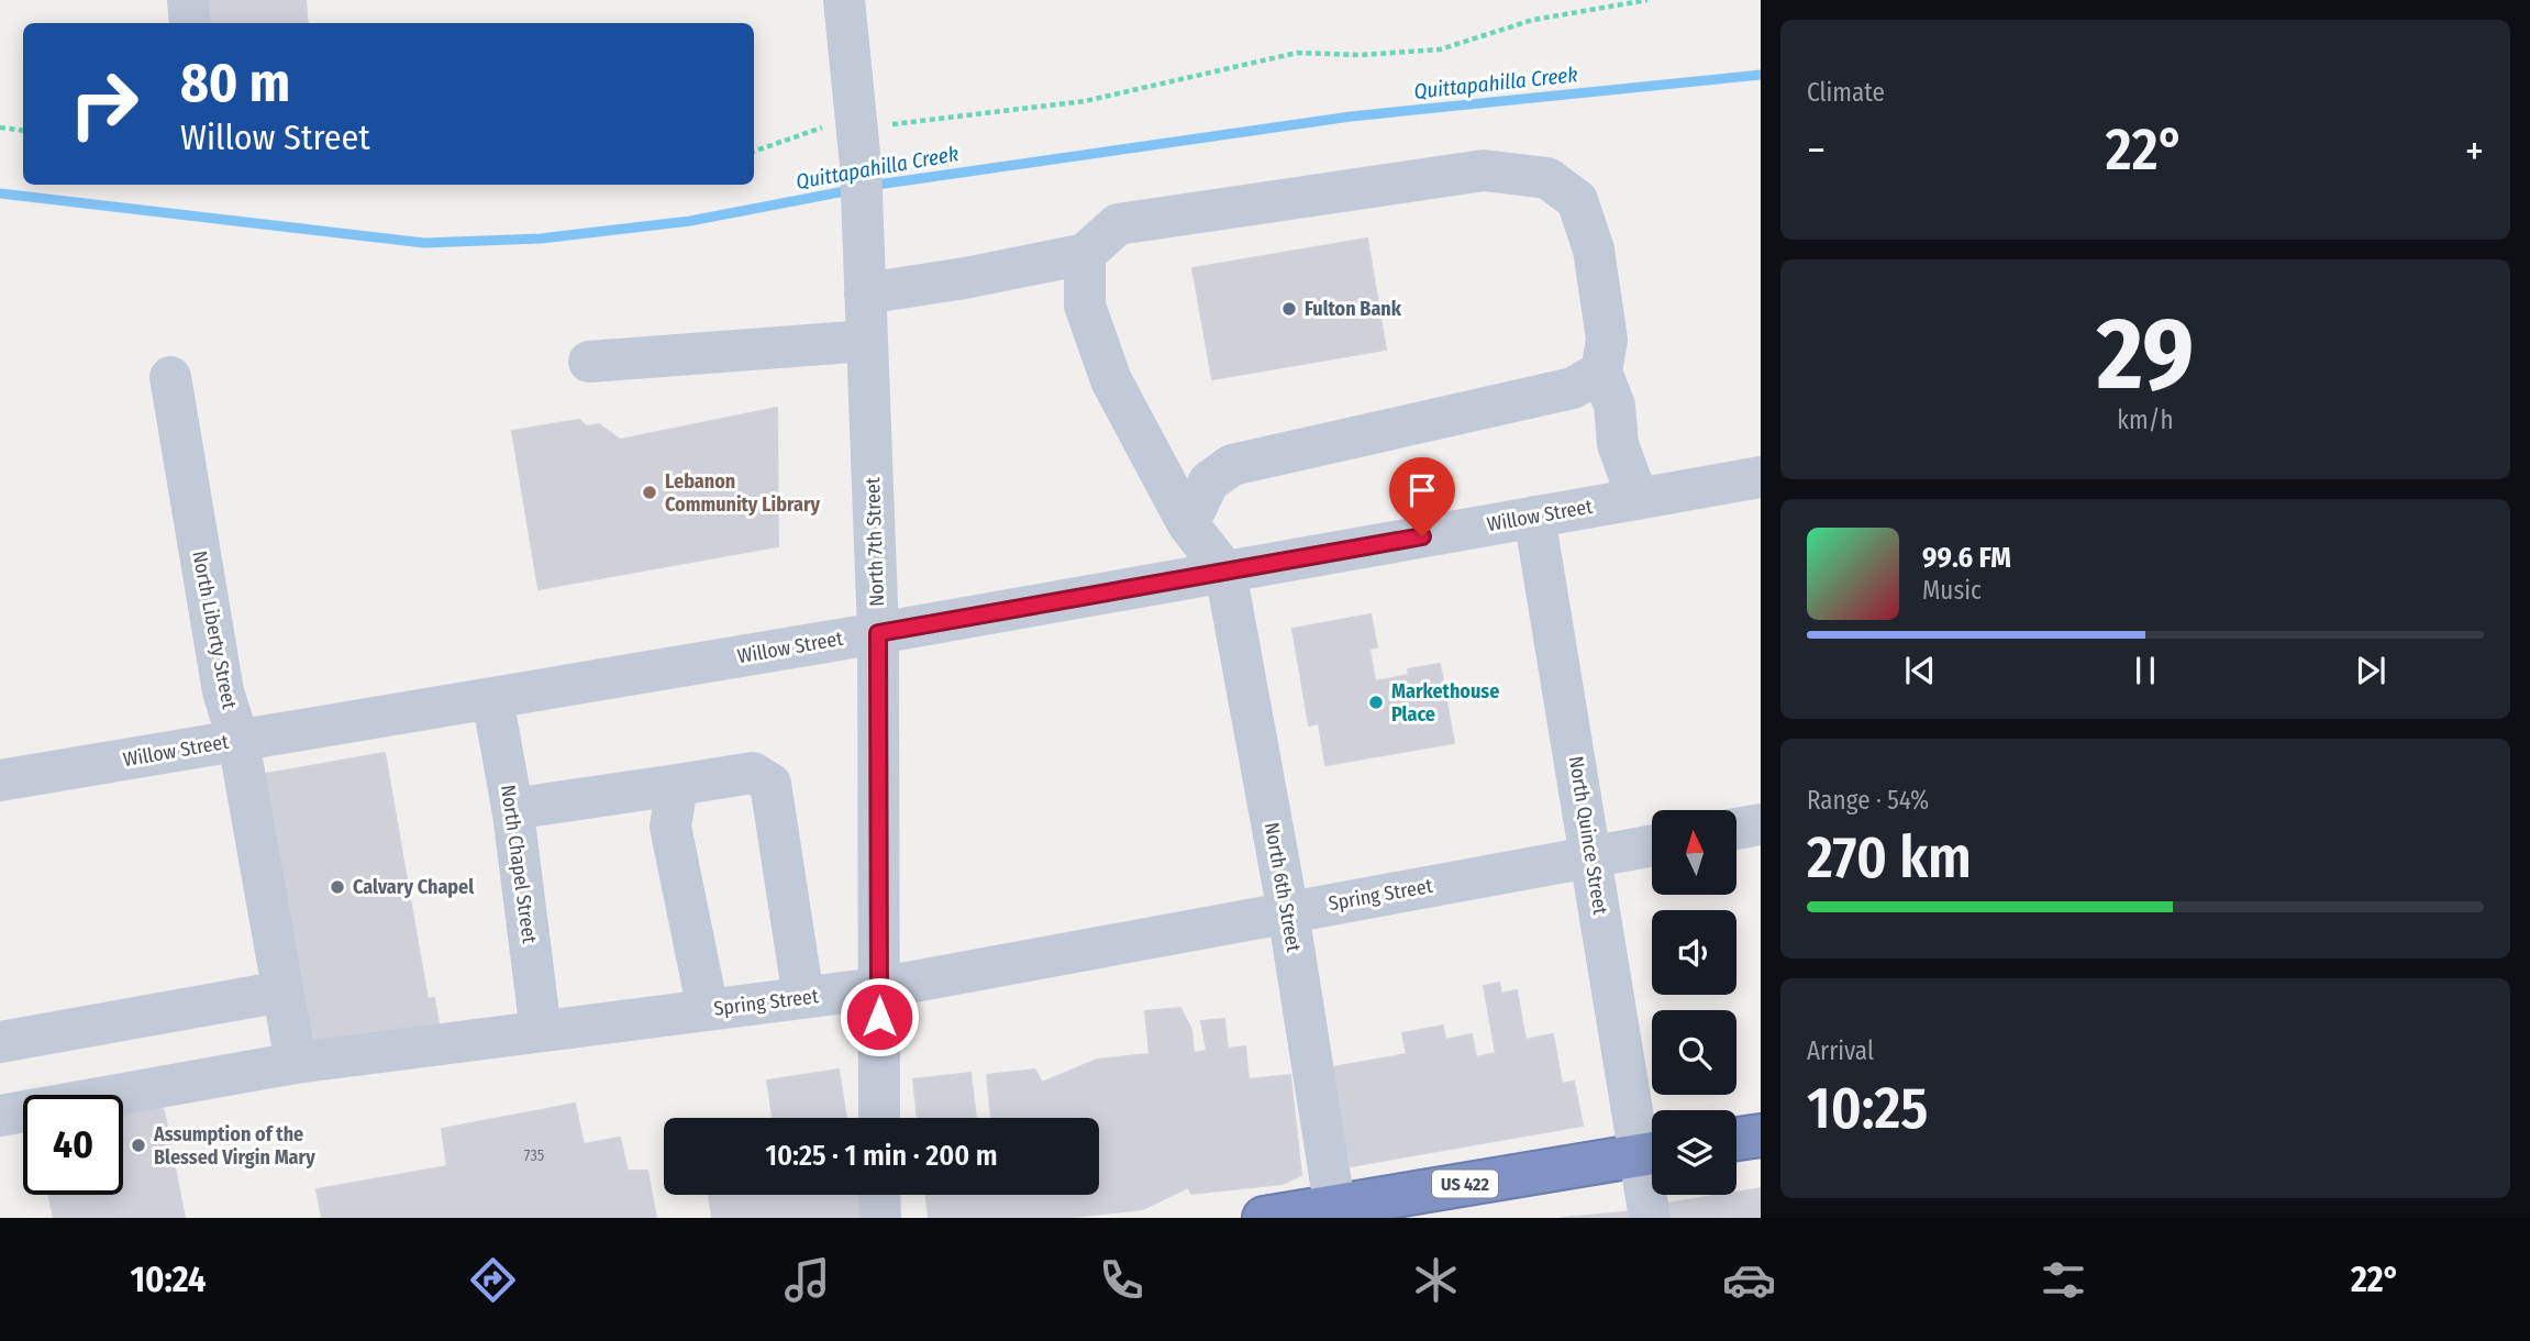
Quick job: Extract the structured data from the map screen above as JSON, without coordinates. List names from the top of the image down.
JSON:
{
  "streets": {
    "highway": ["US 422"],
    "street": [
      "Willow Street",
      "North 7th Street",
      "North Liberty Street",
      "North Quince Street",
      "North Chapel Street",
      "North 6th Street",
      "Spring Street"
    ]
  },
  "crossings": [
    ["Willow Street", "North 7th Street"],
    ["Willow Street", "North Liberty Street"],
    ["Willow Street", "North Quince Street"],
    ["Willow Street", "North Chapel Street"],
    ["Willow Street", "North 6th Street"],
    ["North 7th Street", "Spring Street"],
    ["North Liberty Street", "Spring Street"],
    ["North Quince Street", "Spring Street"],
    ["North Chapel Street", "Spring Street"],
    ["North 6th Street", "Spring Street"],
    ["North 6th Street", "US 422"]
  ],
  "water": ["Quittapahilla Creek"],
  "places": [
    "Fulton Bank",
    "Lebanon Community Library",
    "Markethouse Place",
    "Calvary Chapel",
    "Assumption of the Blessed Virgin Mary"
  ],
  "house_numbers": ["735"],
  "north": "top",
  "page": {
    "tile": [
      "Climate",
      ["29", "km/h"],
      ["Range · 54%", "270 km"],
      ["Arrival", "10:25"]
    ],
    "turn": ["80 m", "Willow Street"],
    "heat": ["−", "22°", "+"],
    "song": ["99.6 FM", "Music"],
    "limit": "40",
    "trip": "10:25 · 1 min · 200 m",
    "tabs": ["10:24", "22°"]
  }
}
